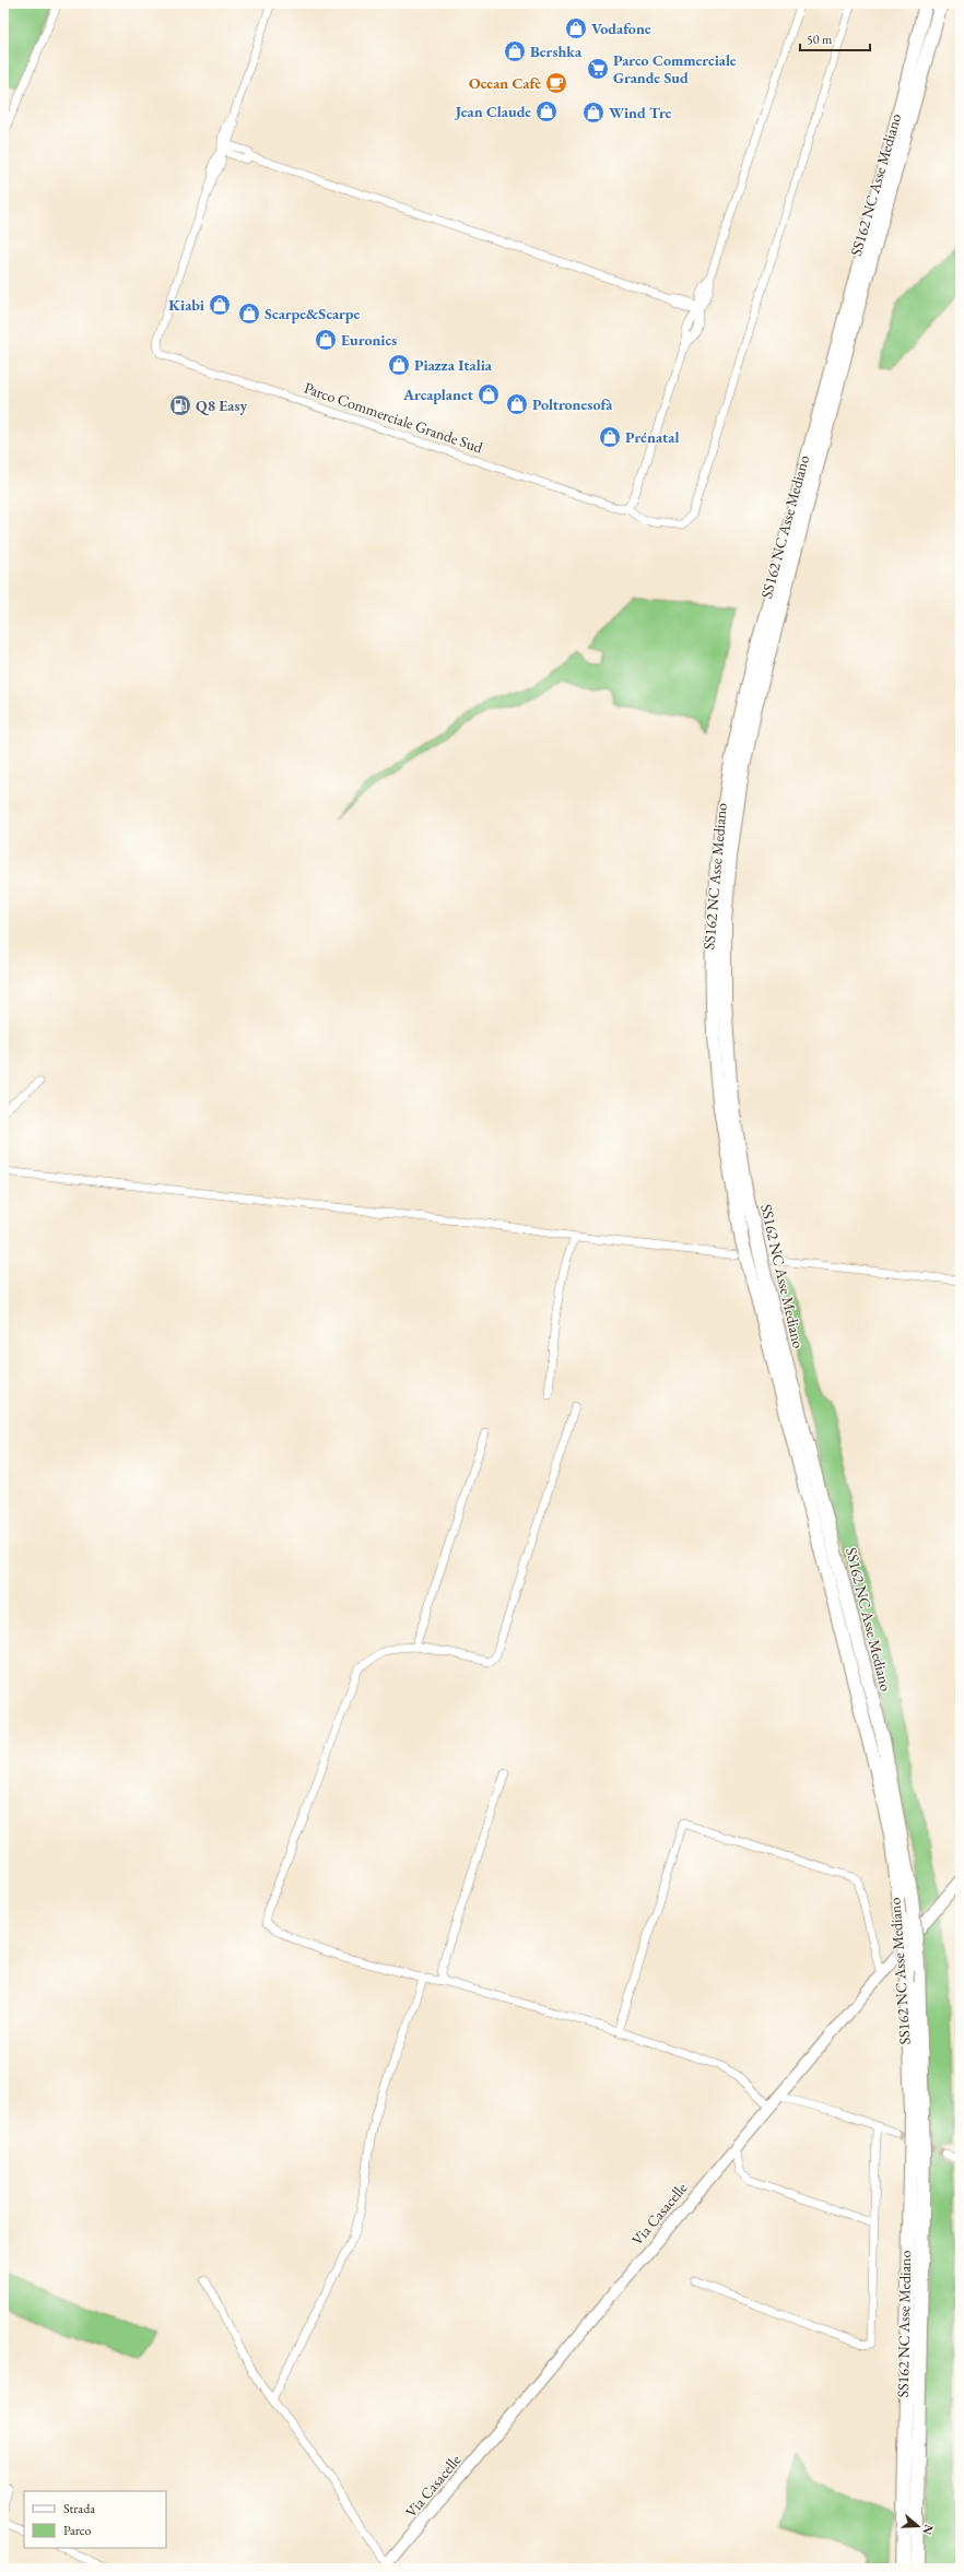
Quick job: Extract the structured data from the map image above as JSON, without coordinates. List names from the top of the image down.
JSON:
{
  "streets": {
    "highway": ["SS162 NC Asse Mediano"],
    "street": ["Parco Commerciale Grande Sud", "Via Casacelle"]
  },
  "places": {
    "shop": [
      "Vodafone",
      "Bershka",
      "Jean Claude",
      "Wind Tre",
      "Kiabi",
      "Scarpe&Scarpe",
      "Euronics",
      "Piazza Italia",
      "Arcaplanet",
      "Poltronesofà",
      "Prénatal"
    ],
    "supermarket": ["Parco Commerciale Grande Sud"],
    "cafe": ["Ocean Cafè"],
    "fuel station": ["Q8 Easy"]
  },
  "legend": ["Strada", "Parco"],
  "scale_bar": "50 m",
  "north": "right"
}
